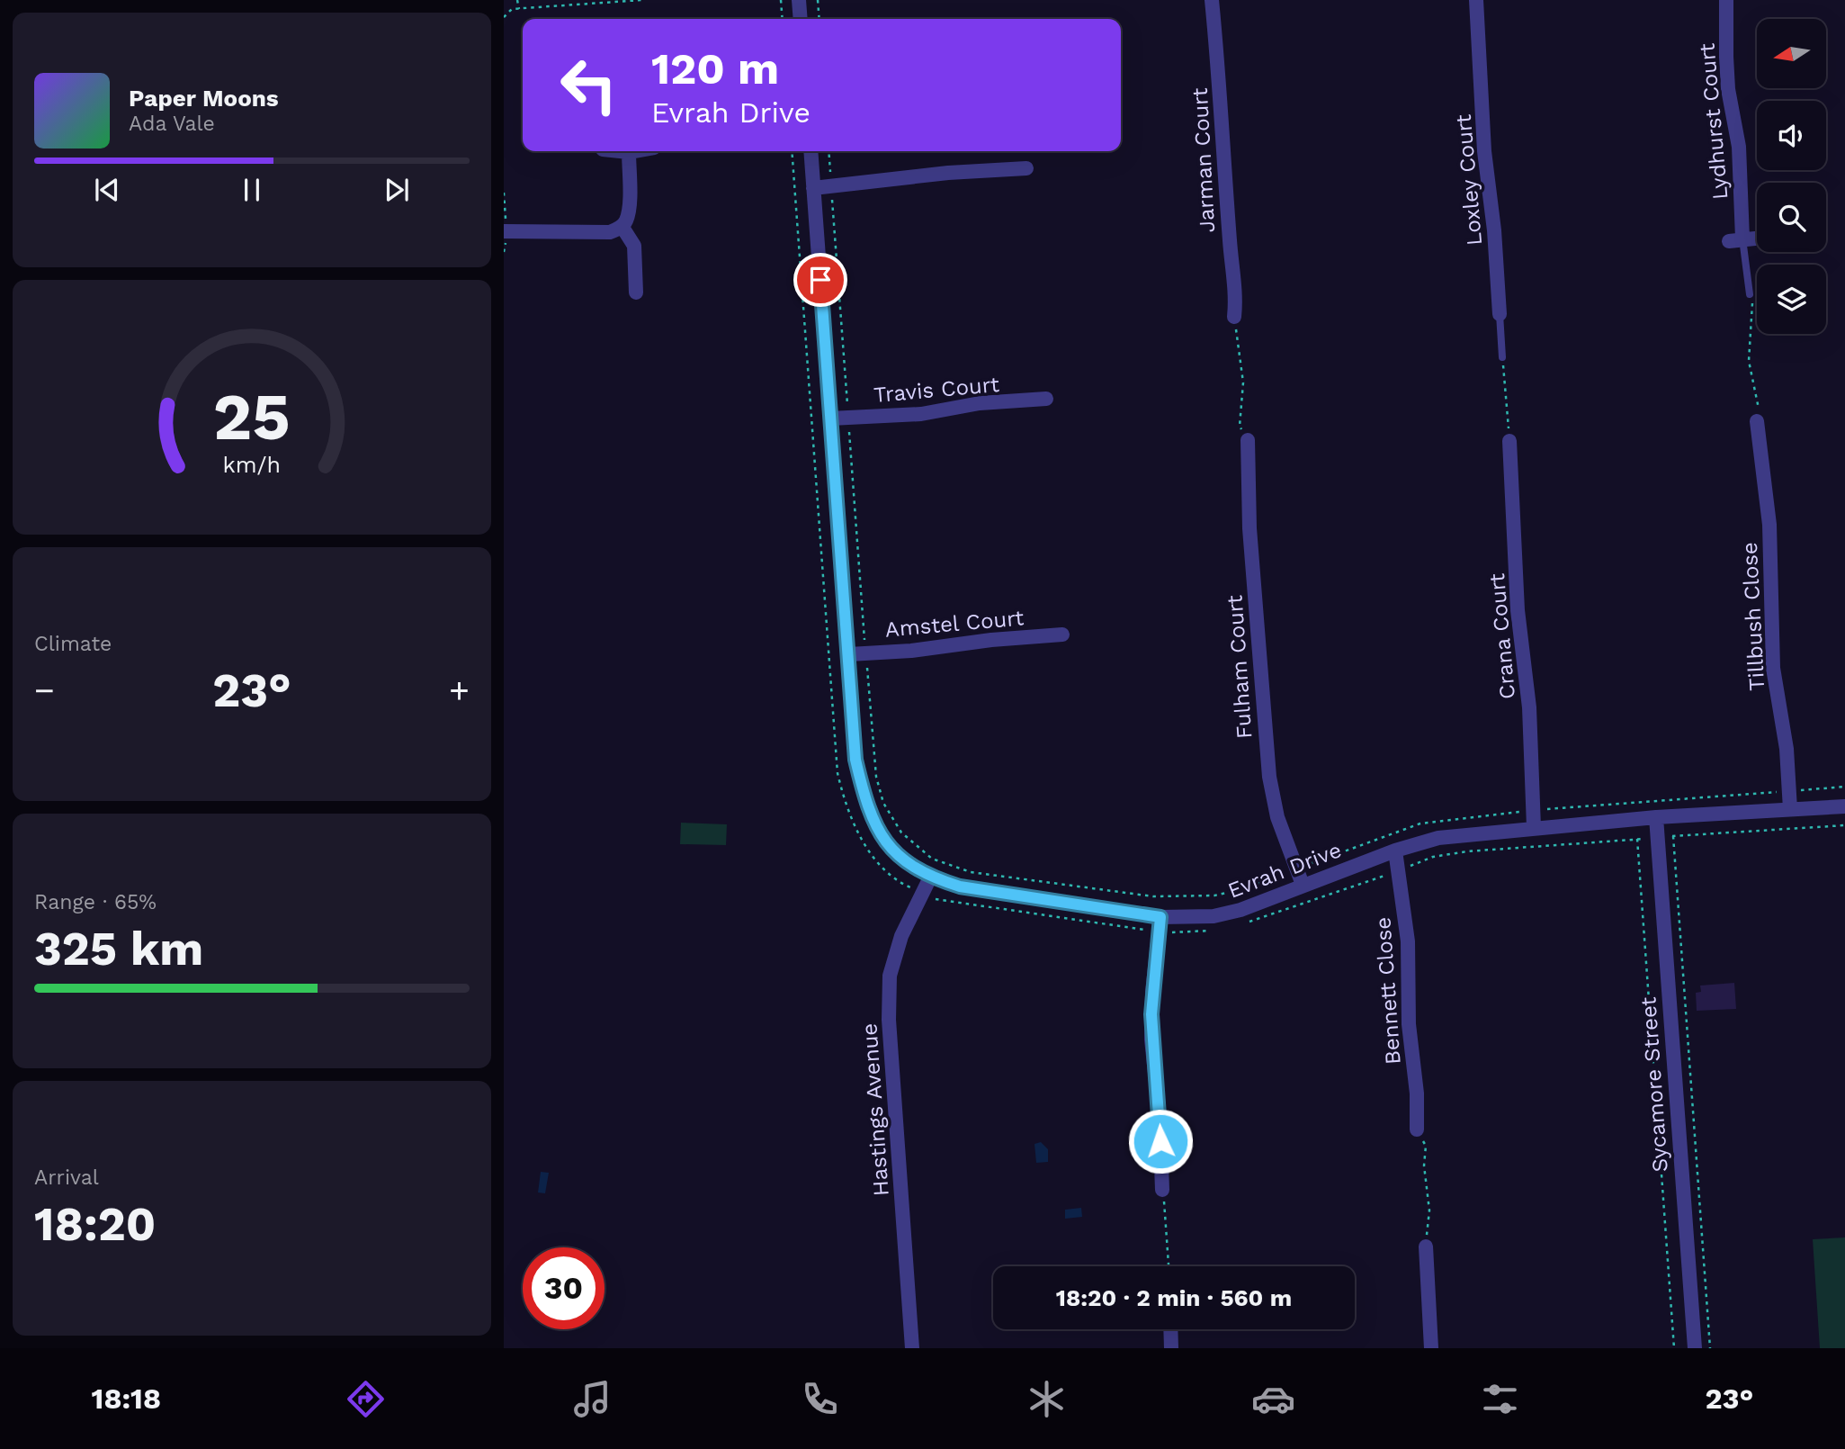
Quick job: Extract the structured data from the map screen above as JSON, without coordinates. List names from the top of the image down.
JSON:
{
  "streets": {
    "street": [
      "Lydhurst Court",
      "Jarman Court",
      "Loxley Court",
      "Travis Court",
      "Tillbush Close",
      "Amstel Court",
      "Crana Court",
      "Fulham Court",
      "Evrah Drive",
      "Bennett Close",
      "Sycamore Street",
      "Hastings Avenue"
    ]
  },
  "crossings": [
    ["Travis Court", "Evrah Drive"],
    ["Tillbush Close", "Evrah Drive"],
    ["Amstel Court", "Evrah Drive"],
    ["Crana Court", "Evrah Drive"],
    ["Fulham Court", "Evrah Drive"],
    ["Evrah Drive", "Bennett Close"],
    ["Evrah Drive", "Sycamore Street"],
    ["Evrah Drive", "Hastings Avenue"]
  ],
  "north": "left",
  "page": {
    "turn": ["120 m", "Evrah Drive"],
    "song": ["Paper Moons", "Ada Vale"],
    "tile": [
      "Climate",
      ["Range · 65%", "325 km"],
      ["Arrival", "18:20"]
    ],
    "heat": ["−", "23°", "+"],
    "limit": "30",
    "trip": "18:20 · 2 min · 560 m",
    "tabs": ["18:18", "23°"],
    "gauge": ["25", "km/h"]
  }
}
